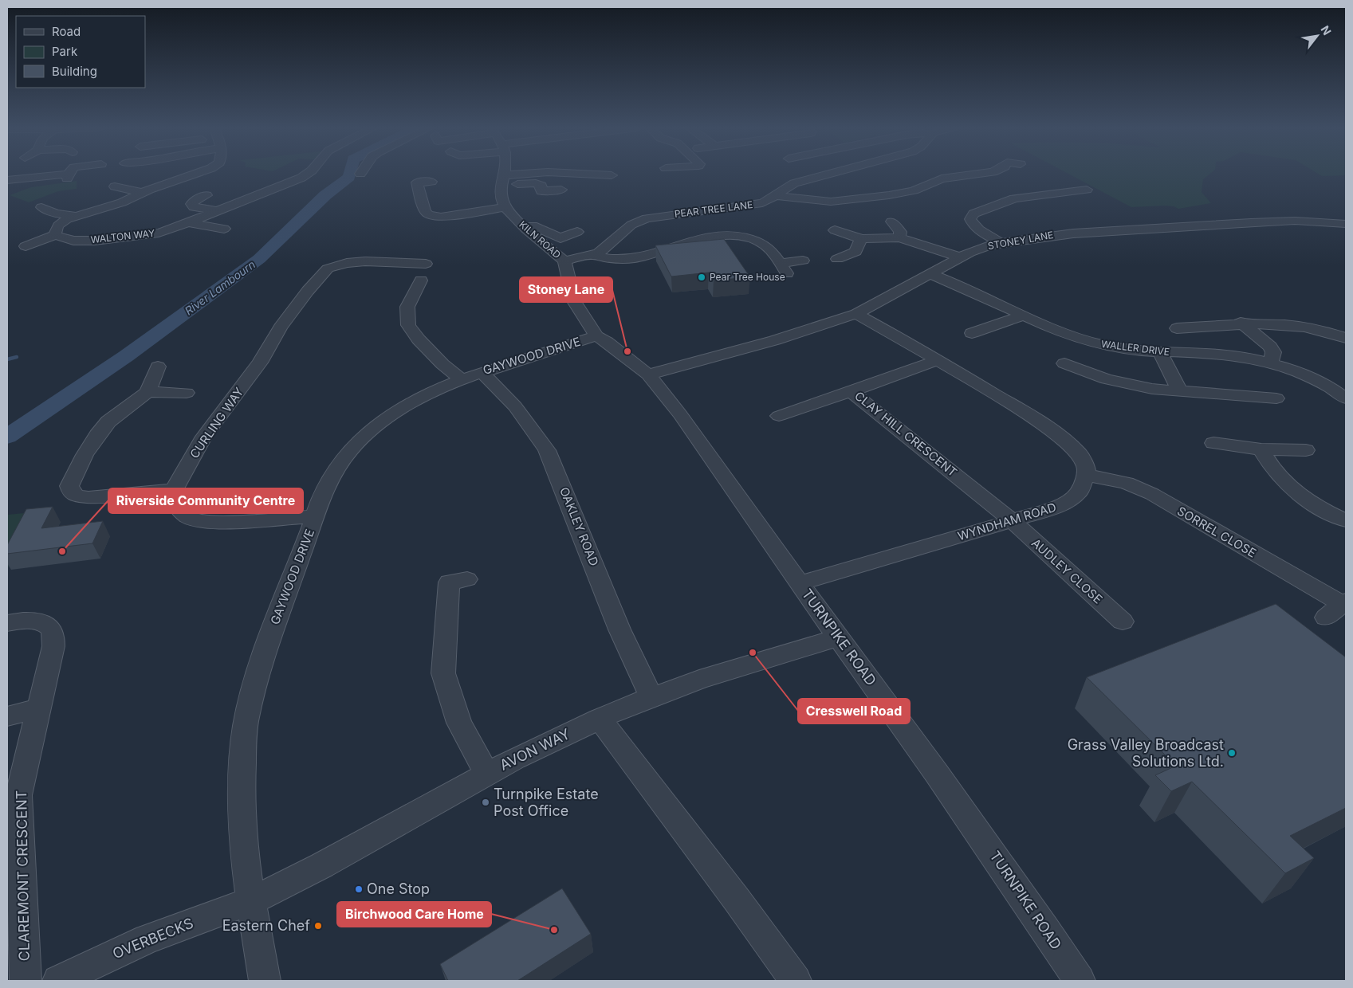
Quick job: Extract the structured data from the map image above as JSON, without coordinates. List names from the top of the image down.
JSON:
{
  "streets": {
    "street": [
      "PEAR TREE LANE",
      "WALTON WAY",
      "KILN ROAD",
      "STONEY LANE",
      "WALLER DRIVE",
      "GAYWOOD DRIVE",
      "CURLING WAY",
      "CLAY HILL CRESCENT",
      "WYNDHAM ROAD",
      "OAKLEY ROAD",
      "SORREL CLOSE",
      "AUDLEY CLOSE",
      "TURNPIKE ROAD",
      "AVON WAY",
      "CLAREMONT CRESCENT",
      "OVERBECKS"
    ]
  },
  "crossings": [
    ["PEAR TREE LANE", "KILN ROAD"],
    ["KILN ROAD", "STONEY LANE"],
    ["KILN ROAD", "GAYWOOD DRIVE"],
    ["KILN ROAD", "TURNPIKE ROAD"],
    ["STONEY LANE", "WALLER DRIVE"],
    ["STONEY LANE", "TURNPIKE ROAD"],
    ["GAYWOOD DRIVE", "OAKLEY ROAD"],
    ["GAYWOOD DRIVE", "AVON WAY"],
    ["GAYWOOD DRIVE", "OVERBECKS"],
    ["CLAY HILL CRESCENT", "WYNDHAM ROAD"],
    ["CLAY HILL CRESCENT", "AUDLEY CLOSE"],
    ["WYNDHAM ROAD", "SORREL CLOSE"],
    ["WYNDHAM ROAD", "AUDLEY CLOSE"],
    ["WYNDHAM ROAD", "TURNPIKE ROAD"],
    ["OAKLEY ROAD", "AVON WAY"],
    ["TURNPIKE ROAD", "AVON WAY"],
    ["AVON WAY", "OVERBECKS"]
  ],
  "water": ["River Lambourn"],
  "places": [
    "Pear Tree House",
    "Stoney Lane",
    "Riverside Community Centre",
    "Cresswell Road",
    "Grass Valley Broadcast Solutions Ltd.",
    "Turnpike Estate Post Office",
    "One Stop",
    "Eastern Chef",
    "Birchwood Care Home"
  ],
  "legend": ["Road", "Park", "Building"],
  "north": "top right"
}
